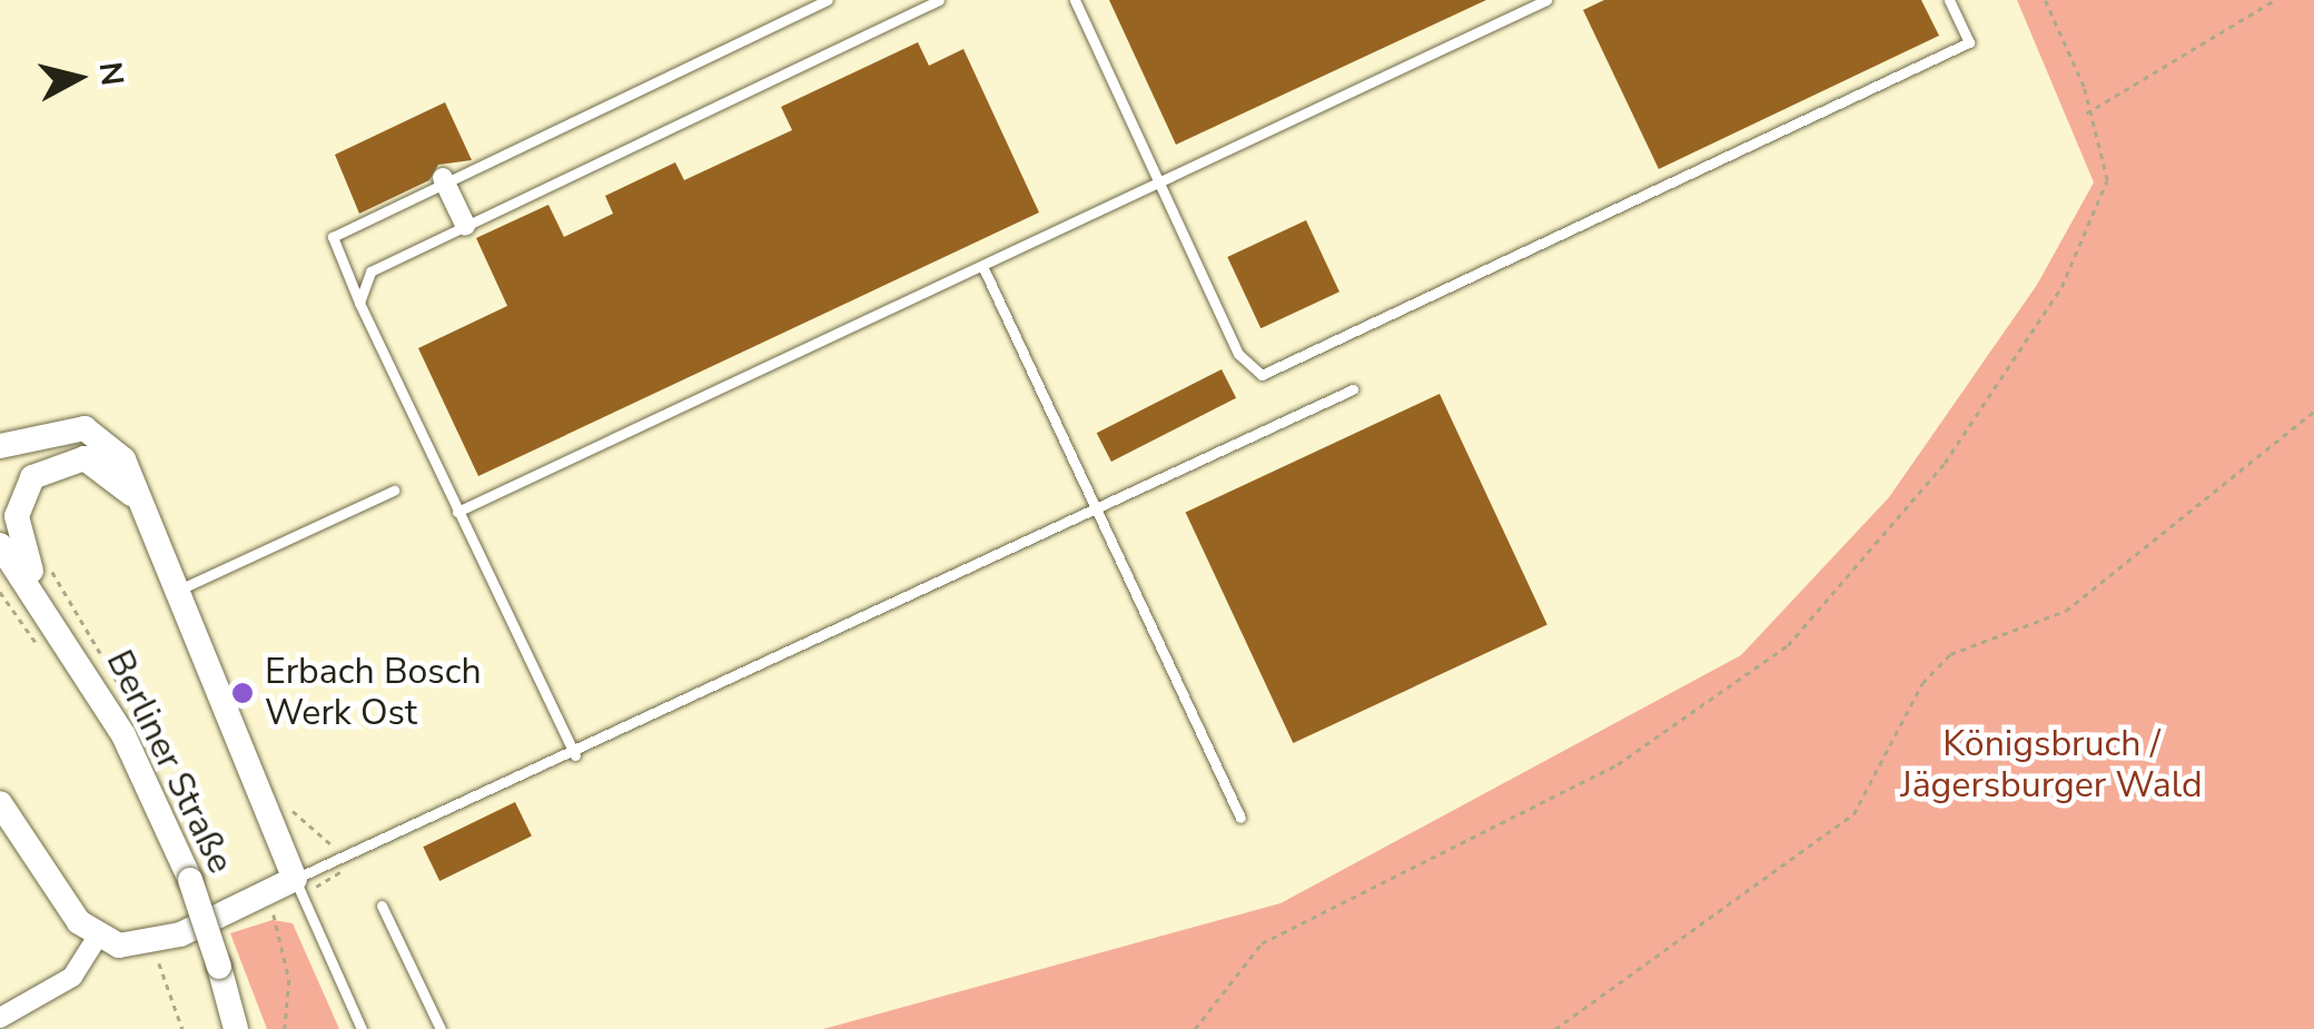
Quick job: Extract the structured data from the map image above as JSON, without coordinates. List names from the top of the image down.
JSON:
{
  "streets": {
    "street": ["Berliner Straße"]
  },
  "parks": ["Königsbruch / Jägersburger Wald"],
  "places": ["Erbach Bosch Werk Ost"],
  "north": "right"
}
